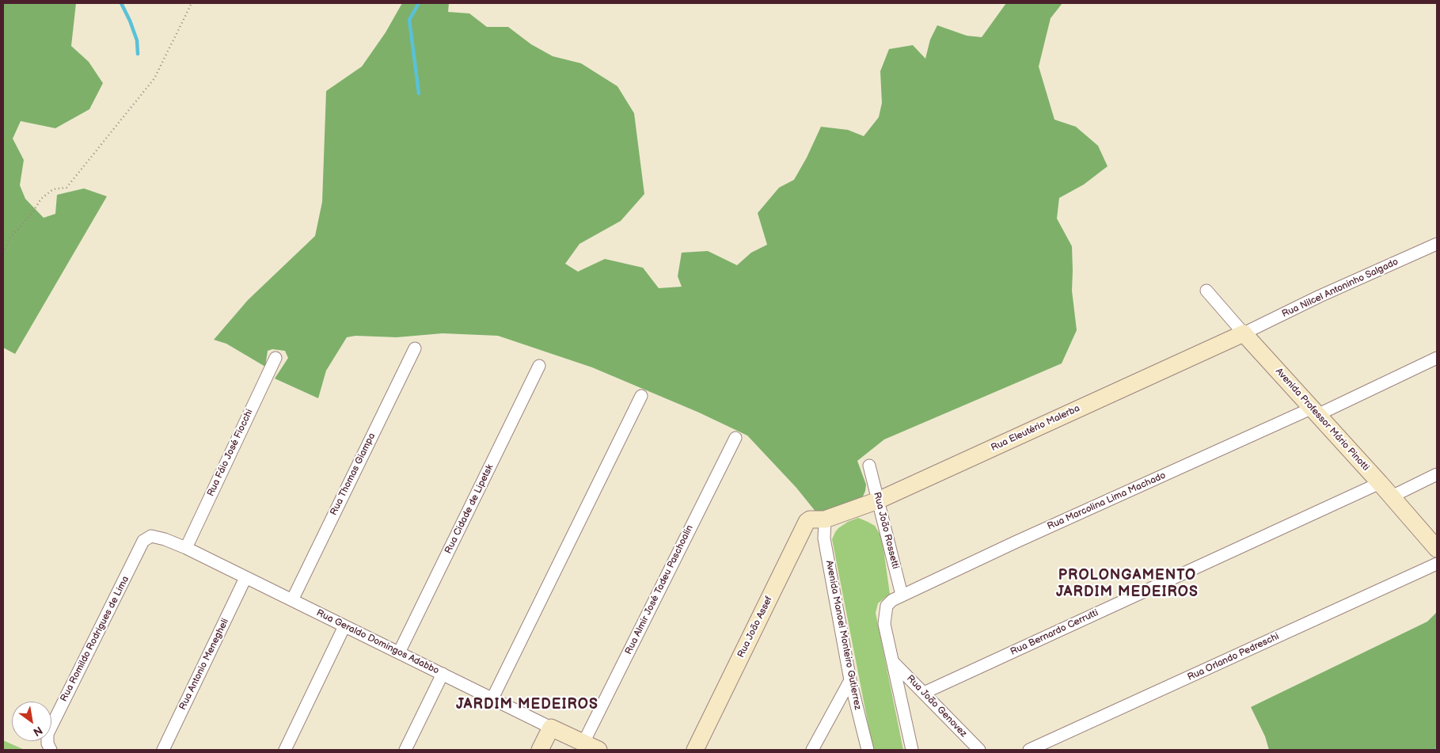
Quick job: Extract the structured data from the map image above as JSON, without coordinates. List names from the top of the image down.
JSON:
{
  "streets": {
    "street": [
      "Rua Nilcel Antoninho Salgado",
      "Avenida Professor Mário Pinotti",
      "Rua Eleutério Malerba",
      "Rua Fáio José Fiocchi",
      "Rua Thomas Giampa",
      "Rua Marcolina Lima Machado",
      "Rua Cidade de Lipetsk",
      "Rua João Rossetti",
      "Rua Almir José Tadeu Paschoalin",
      "Rua João Assef",
      "Rua Bernardo Cerrutti",
      "Avenida Manoel Monteiro Gutierrez",
      "Rua Romildo Rodrigues de Lima",
      "Rua Geraldo Domingos Adabbo",
      "Rua Orlando Pedreschi",
      "Rua Antonio Menegheli",
      "Rua João Genovez"
    ]
  },
  "crossings": [
    ["Rua Nilcel Antoninho Salgado", "Avenida Professor Mário Pinotti"],
    ["Rua Nilcel Antoninho Salgado", "Rua Eleutério Malerba"],
    ["Avenida Professor Mário Pinotti", "Rua Eleutério Malerba"],
    ["Avenida Professor Mário Pinotti", "Rua Marcolina Lima Machado"],
    ["Avenida Professor Mário Pinotti", "Rua Bernardo Cerrutti"],
    ["Rua Eleutério Malerba", "Rua João Rossetti"],
    ["Rua Eleutério Malerba", "Rua João Assef"],
    ["Rua Eleutério Malerba", "Avenida Manoel Monteiro Gutierrez"],
    ["Rua Fáio José Fiocchi", "Rua Geraldo Domingos Adabbo"],
    ["Rua Thomas Giampa", "Rua Geraldo Domingos Adabbo"],
    ["Rua Marcolina Lima Machado", "Rua João Rossetti"],
    ["Rua Marcolina Lima Machado", "Rua João Genovez"],
    ["Rua Cidade de Lipetsk", "Rua Geraldo Domingos Adabbo"],
    ["Rua Almir José Tadeu Paschoalin", "Rua Geraldo Domingos Adabbo"],
    ["Rua João Assef", "Avenida Manoel Monteiro Gutierrez"],
    ["Rua Bernardo Cerrutti", "Rua João Genovez"],
    ["Rua Romildo Rodrigues de Lima", "Rua Geraldo Domingos Adabbo"],
    ["Rua Geraldo Domingos Adabbo", "Rua Antonio Menegheli"]
  ],
  "districts": ["PROLONGAMENTO JARDIM MEDEIROS", "JARDIM MEDEIROS"],
  "north": "bottom right"
}
